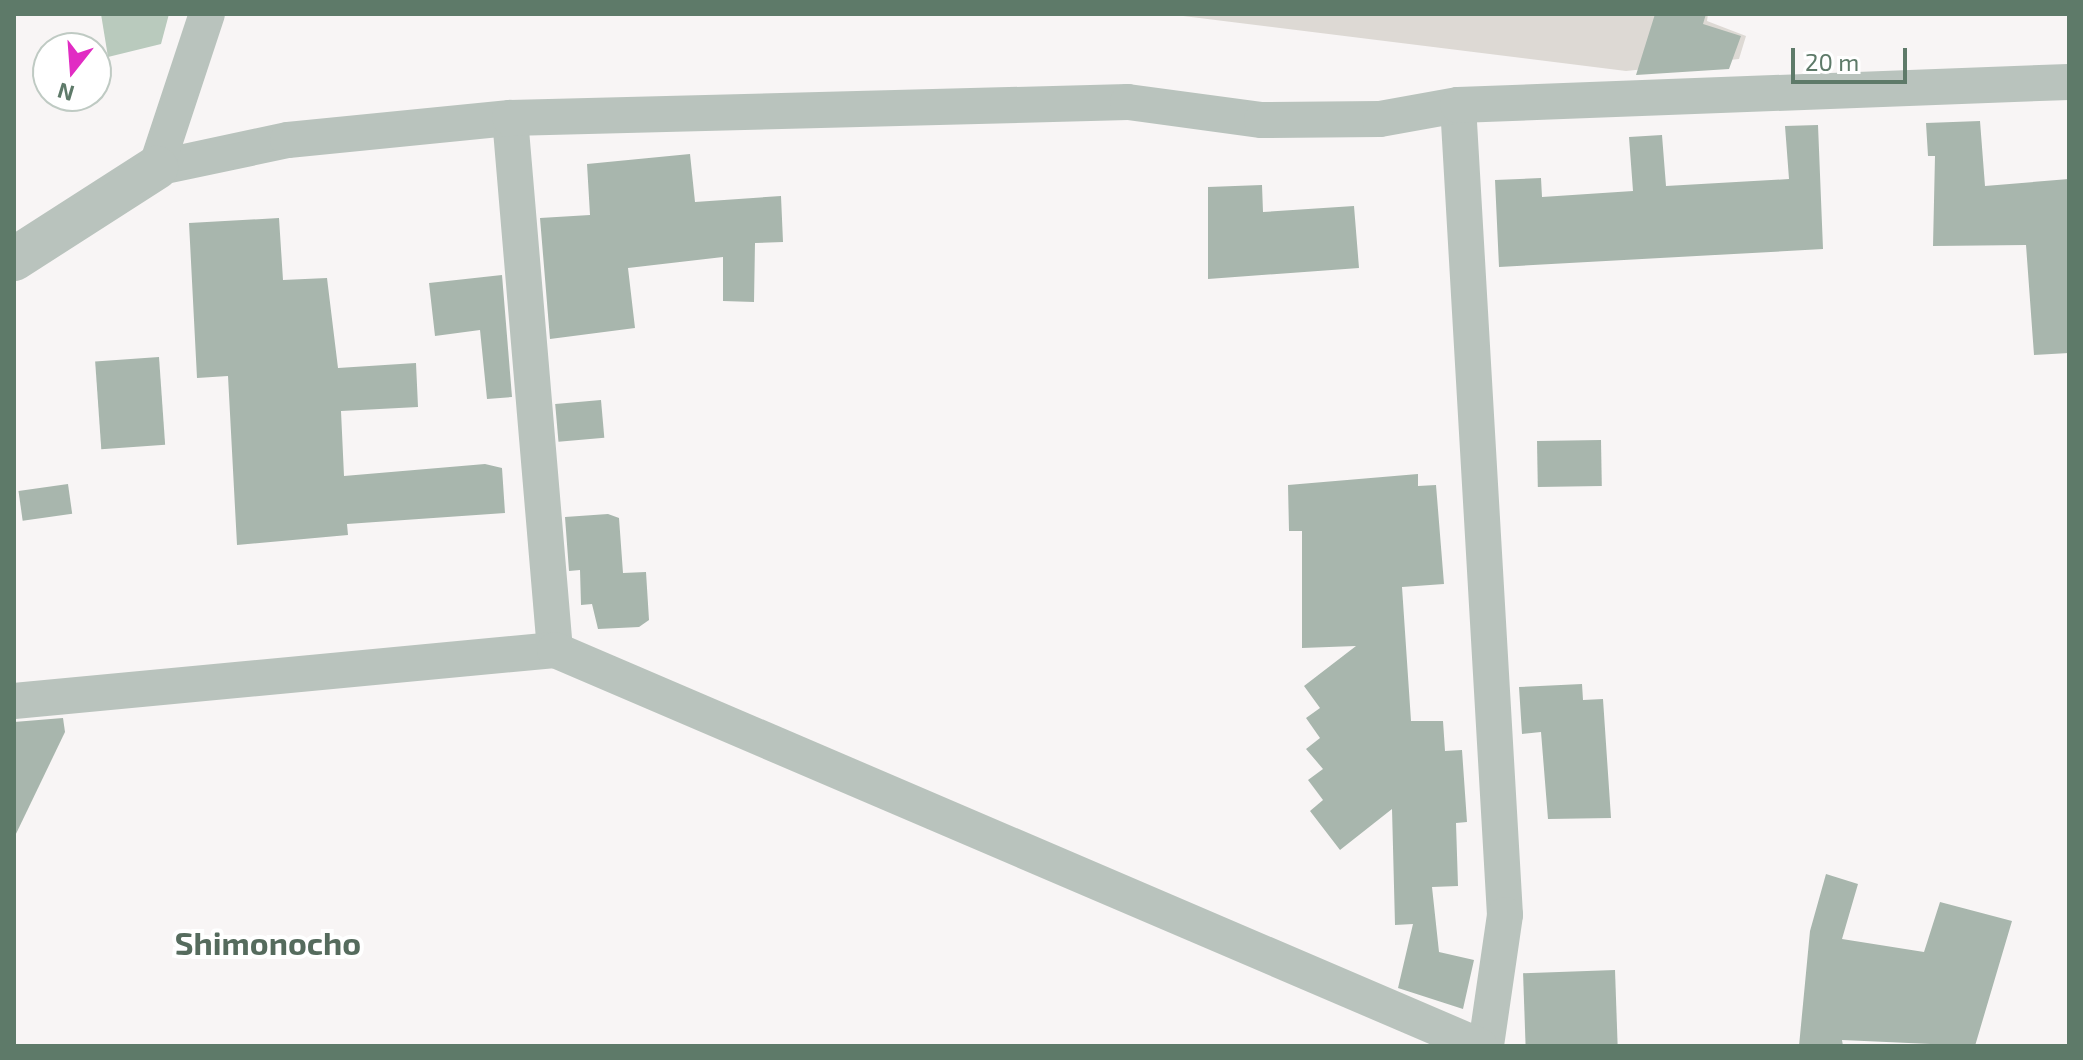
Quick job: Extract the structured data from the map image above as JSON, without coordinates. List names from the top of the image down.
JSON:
{
  "districts": ["Shimonocho"],
  "scale_bar": "20 m",
  "north": "bottom"
}
